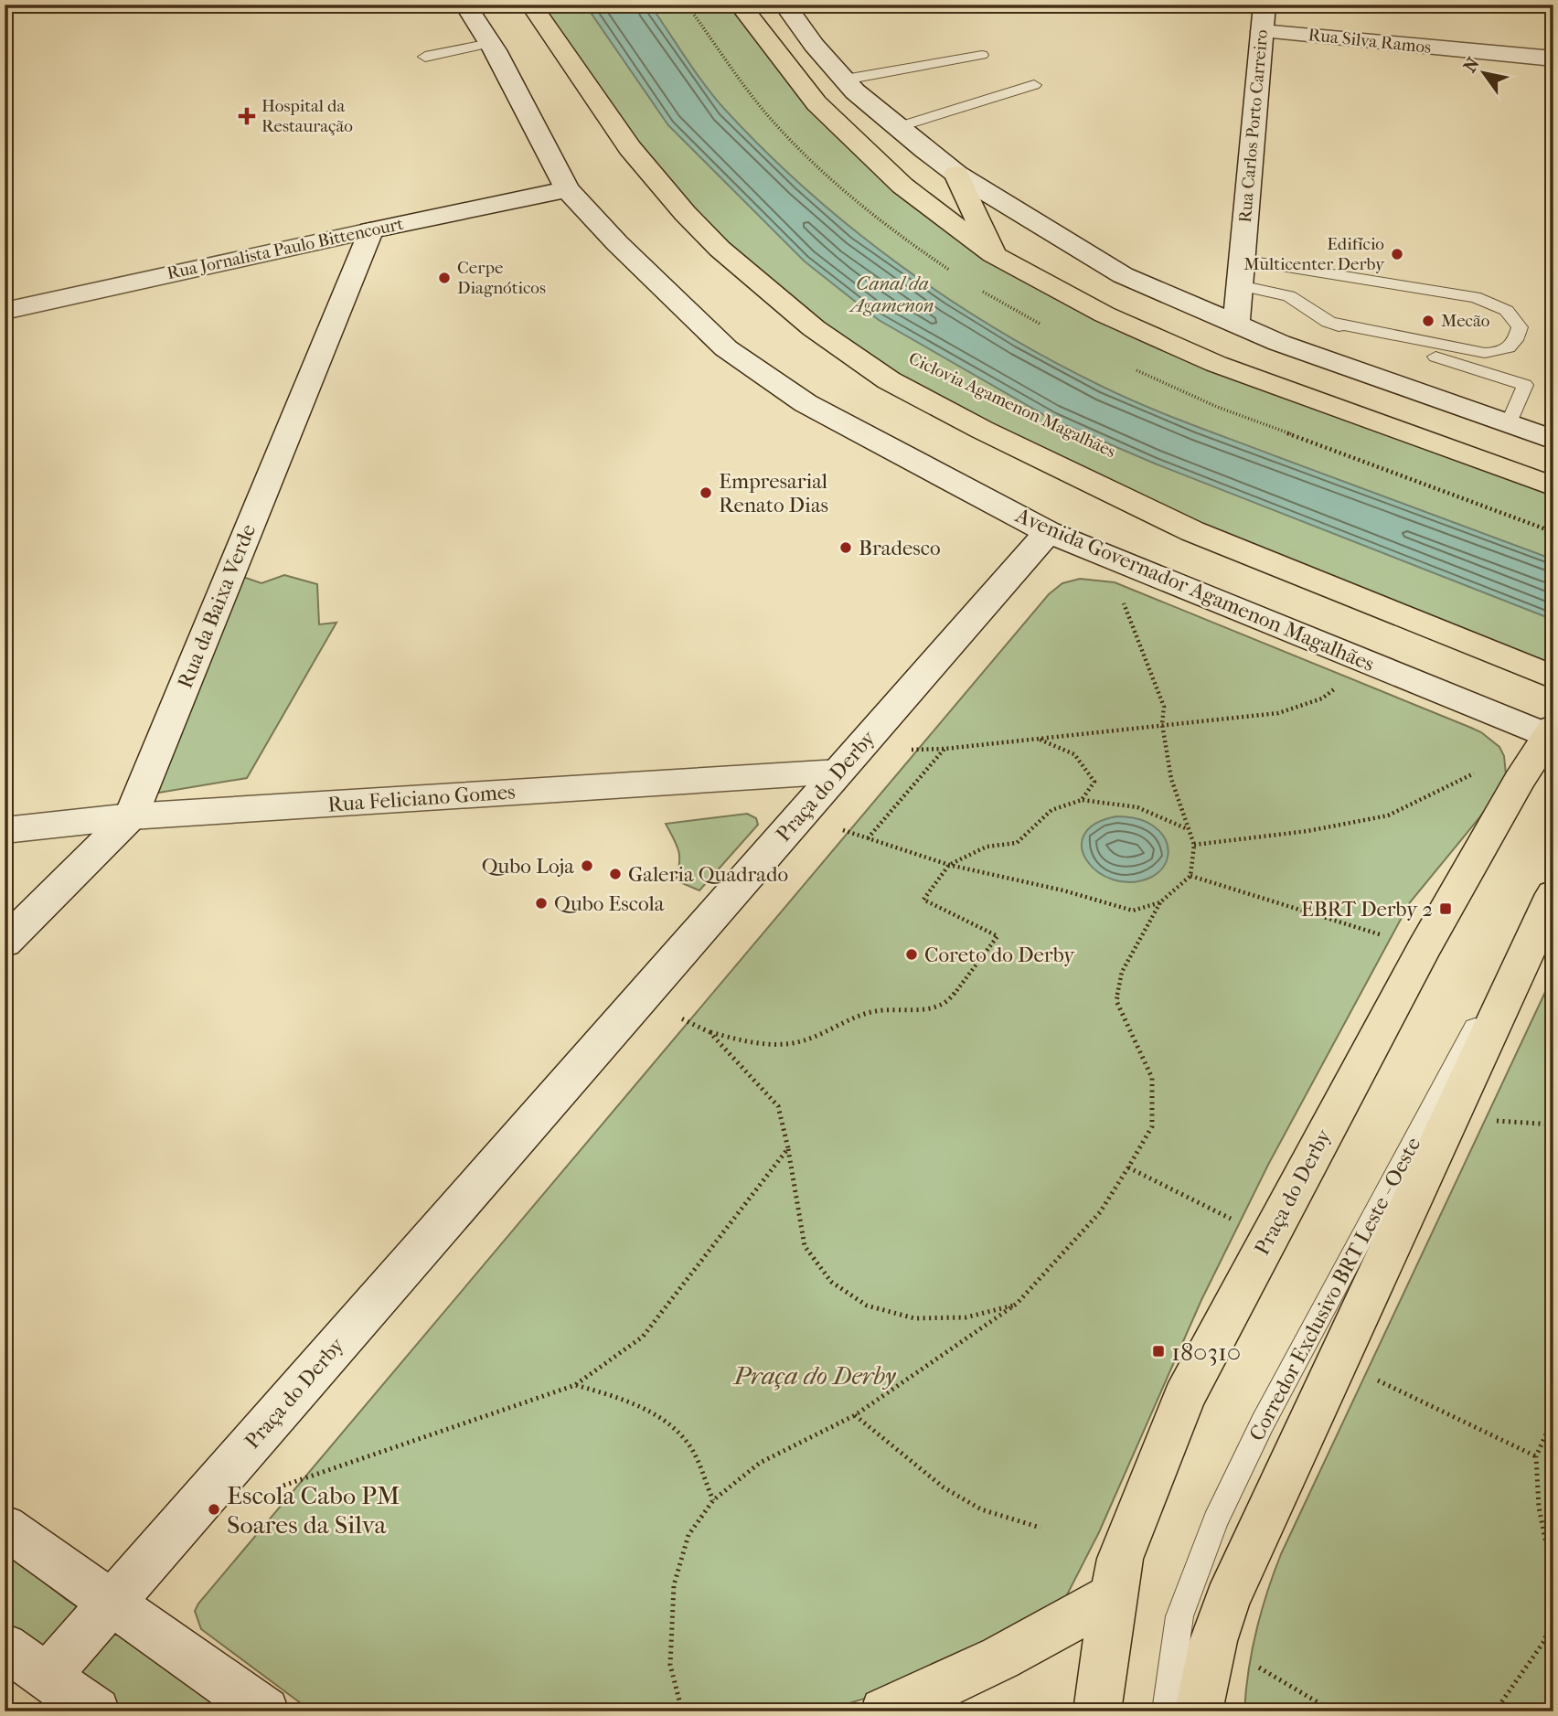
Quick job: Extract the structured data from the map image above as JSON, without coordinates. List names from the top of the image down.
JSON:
{
  "streets": {
    "main road": ["Praça do Derby"],
    "street": [
      "Rua Silva Ramos",
      "Rua Carlos Porto Carreiro",
      "Rua Jornalista Paulo Bittencourt",
      "Avenida Governador Agamenon Magalhães",
      "Rua da Baixa Verde",
      "Rua Feliciano Gomes"
    ],
    "lane": ["Corredor Exclusivo BRT Leste - Oeste"]
  },
  "crossings": [
    ["Rua Silva Ramos", "Rua Carlos Porto Carreiro"],
    ["Rua Jornalista Paulo Bittencourt", "Avenida Governador Agamenon Magalhães"],
    ["Rua Jornalista Paulo Bittencourt", "Rua da Baixa Verde"],
    ["Avenida Governador Agamenon Magalhães", "Praça do Derby"],
    ["Rua da Baixa Verde", "Rua Feliciano Gomes"],
    ["Praça do Derby", "Rua Feliciano Gomes"]
  ],
  "water": ["Canal da Agamenon"],
  "parks": ["Praça do Derby"],
  "places": {
    "health": ["Hospital da Restauração"],
    "other": [
      "Edifício Multicenter Derby",
      "Cerpe Diagnóticos",
      "Mecão",
      "Empresarial Renato Dias",
      "Bradesco",
      "Qubo Loja",
      "Galeria Quadrado",
      "Qubo Escola",
      "Coreto do Derby",
      "Escola Cabo PM Soares da Silva"
    ],
    "transit": ["EBRT Derby 2", "180310"]
  },
  "north": "top left"
}
